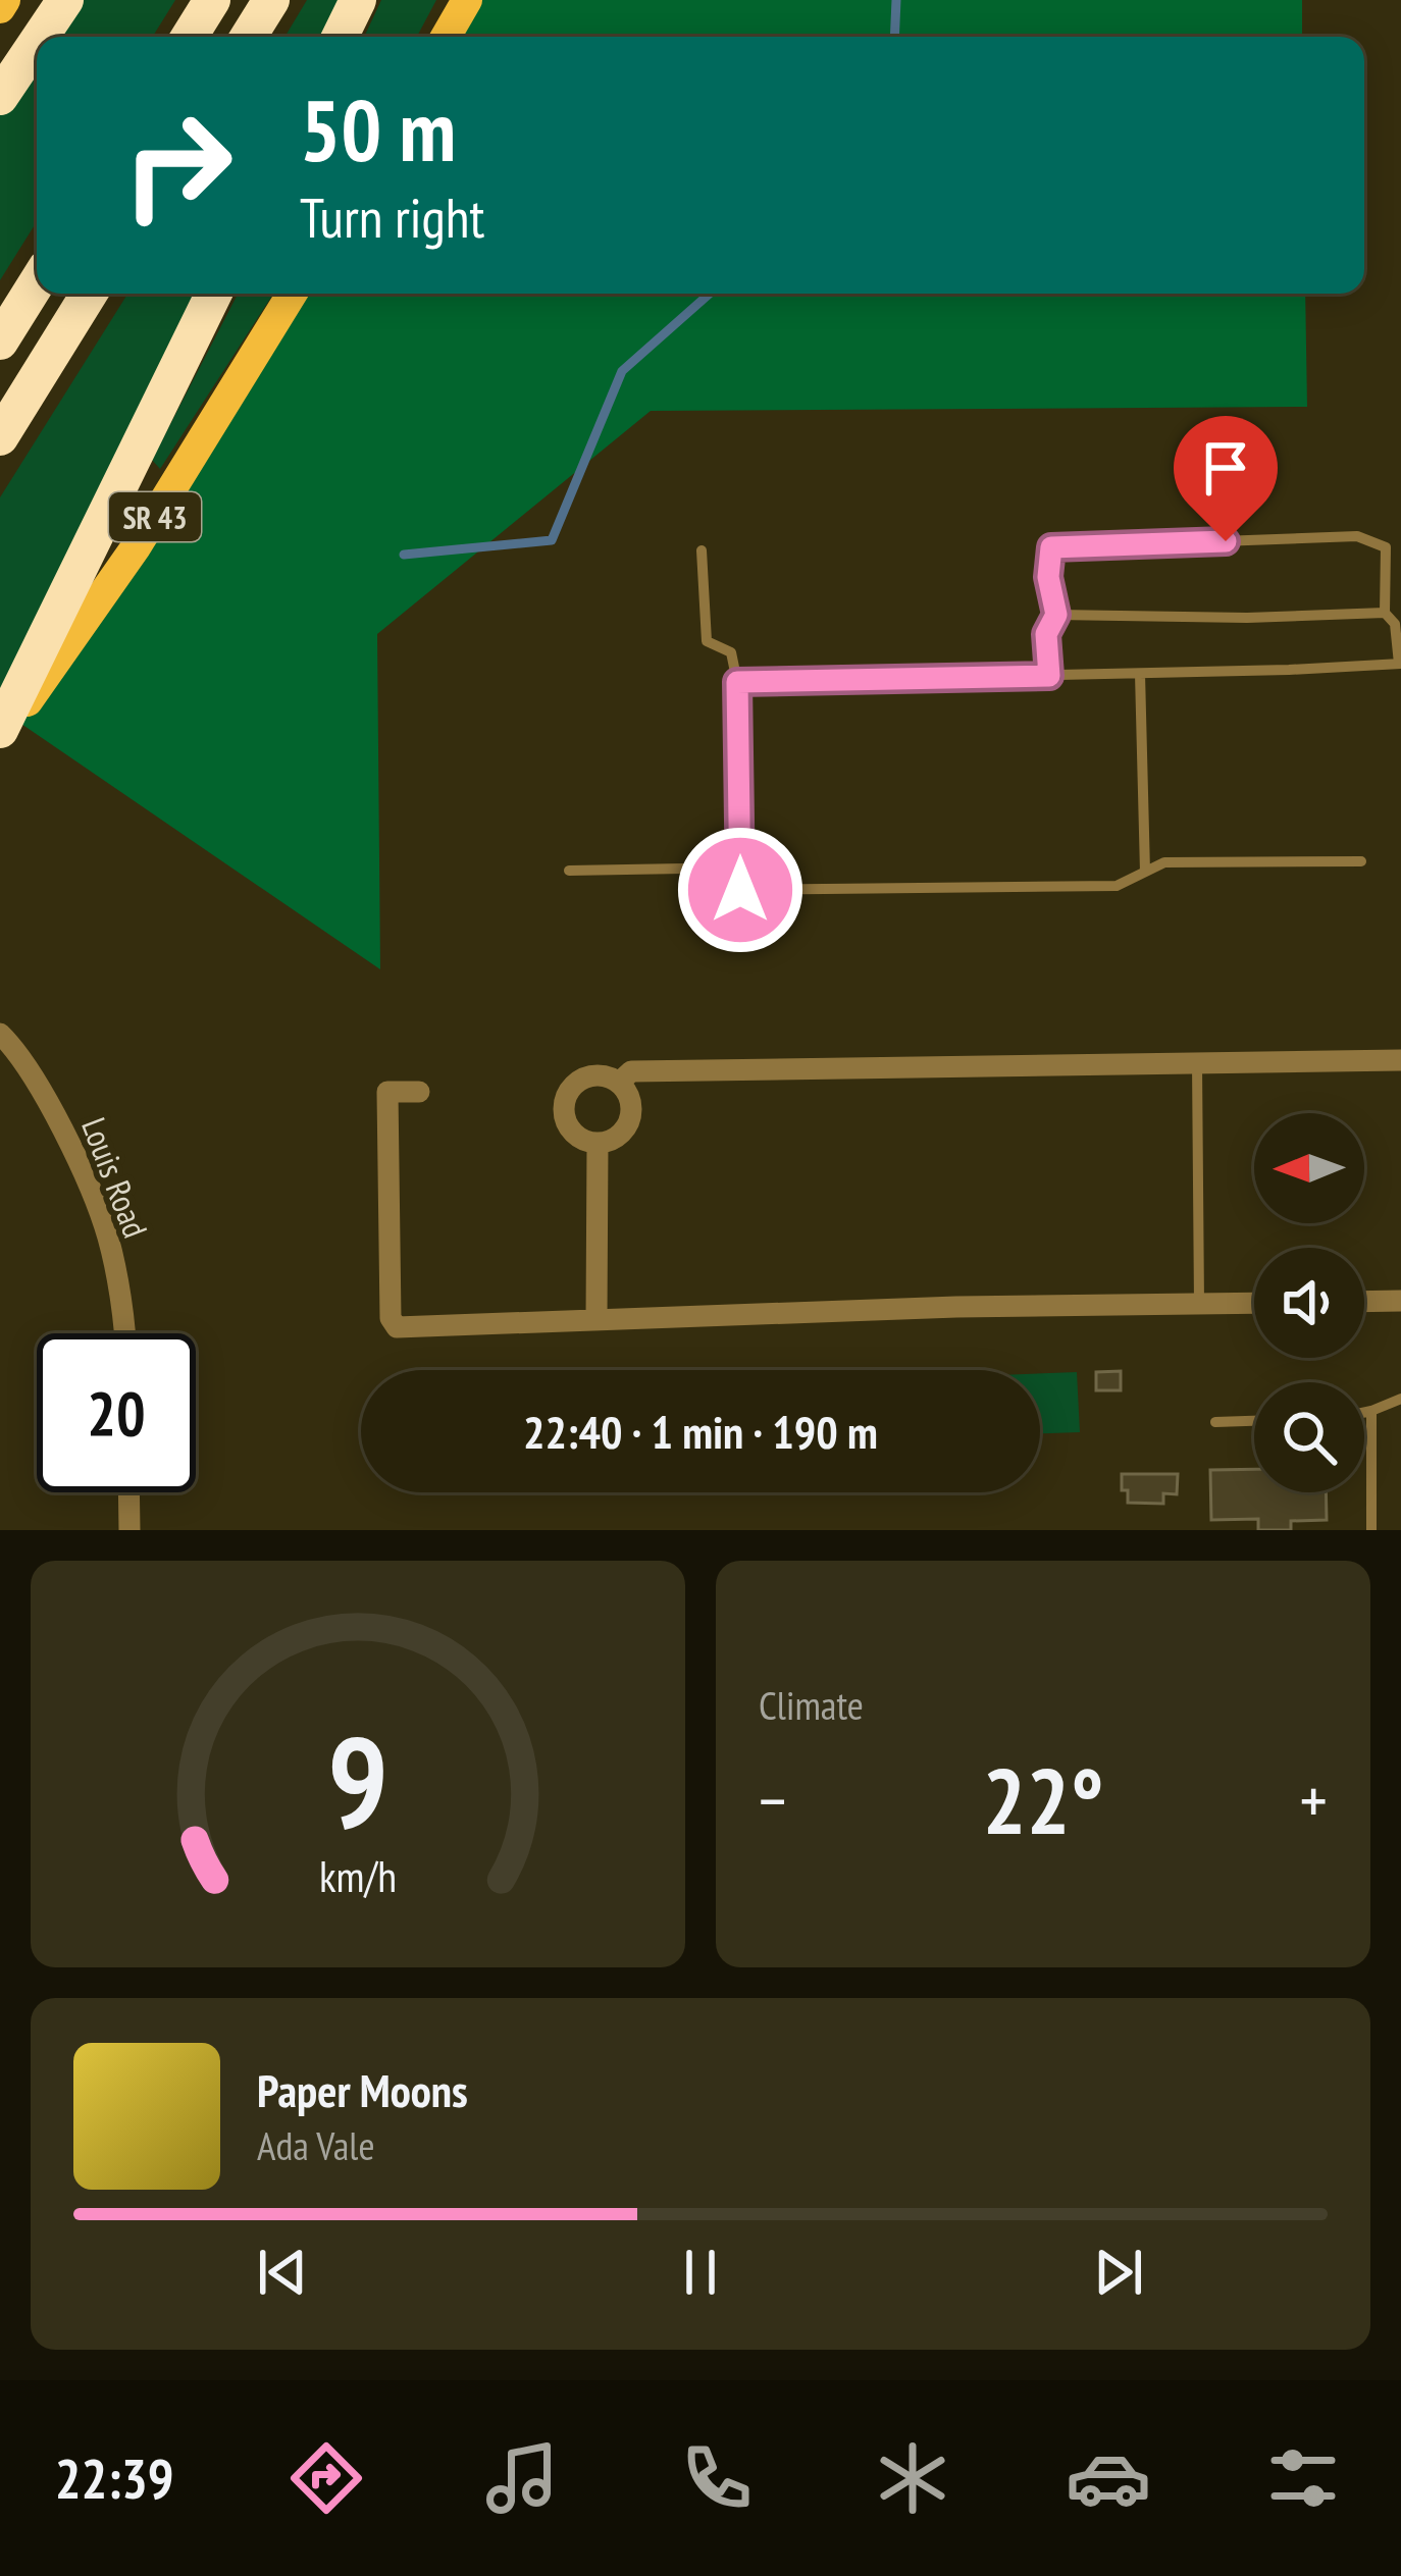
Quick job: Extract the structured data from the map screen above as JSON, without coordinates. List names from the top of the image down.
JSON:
{
  "streets": {
    "main road": ["SR 43"],
    "street": ["Louis Road"]
  },
  "north": "left",
  "page": {
    "turn": ["50 m", "Turn right"],
    "limit": "20",
    "trip": "22:40 · 1 min · 190 m",
    "tile": "Climate",
    "heat": ["−", "22°", "+"],
    "song": ["Paper Moons", "Ada Vale"],
    "tabs": "22:39",
    "gauge": ["9", "km/h"]
  }
}
